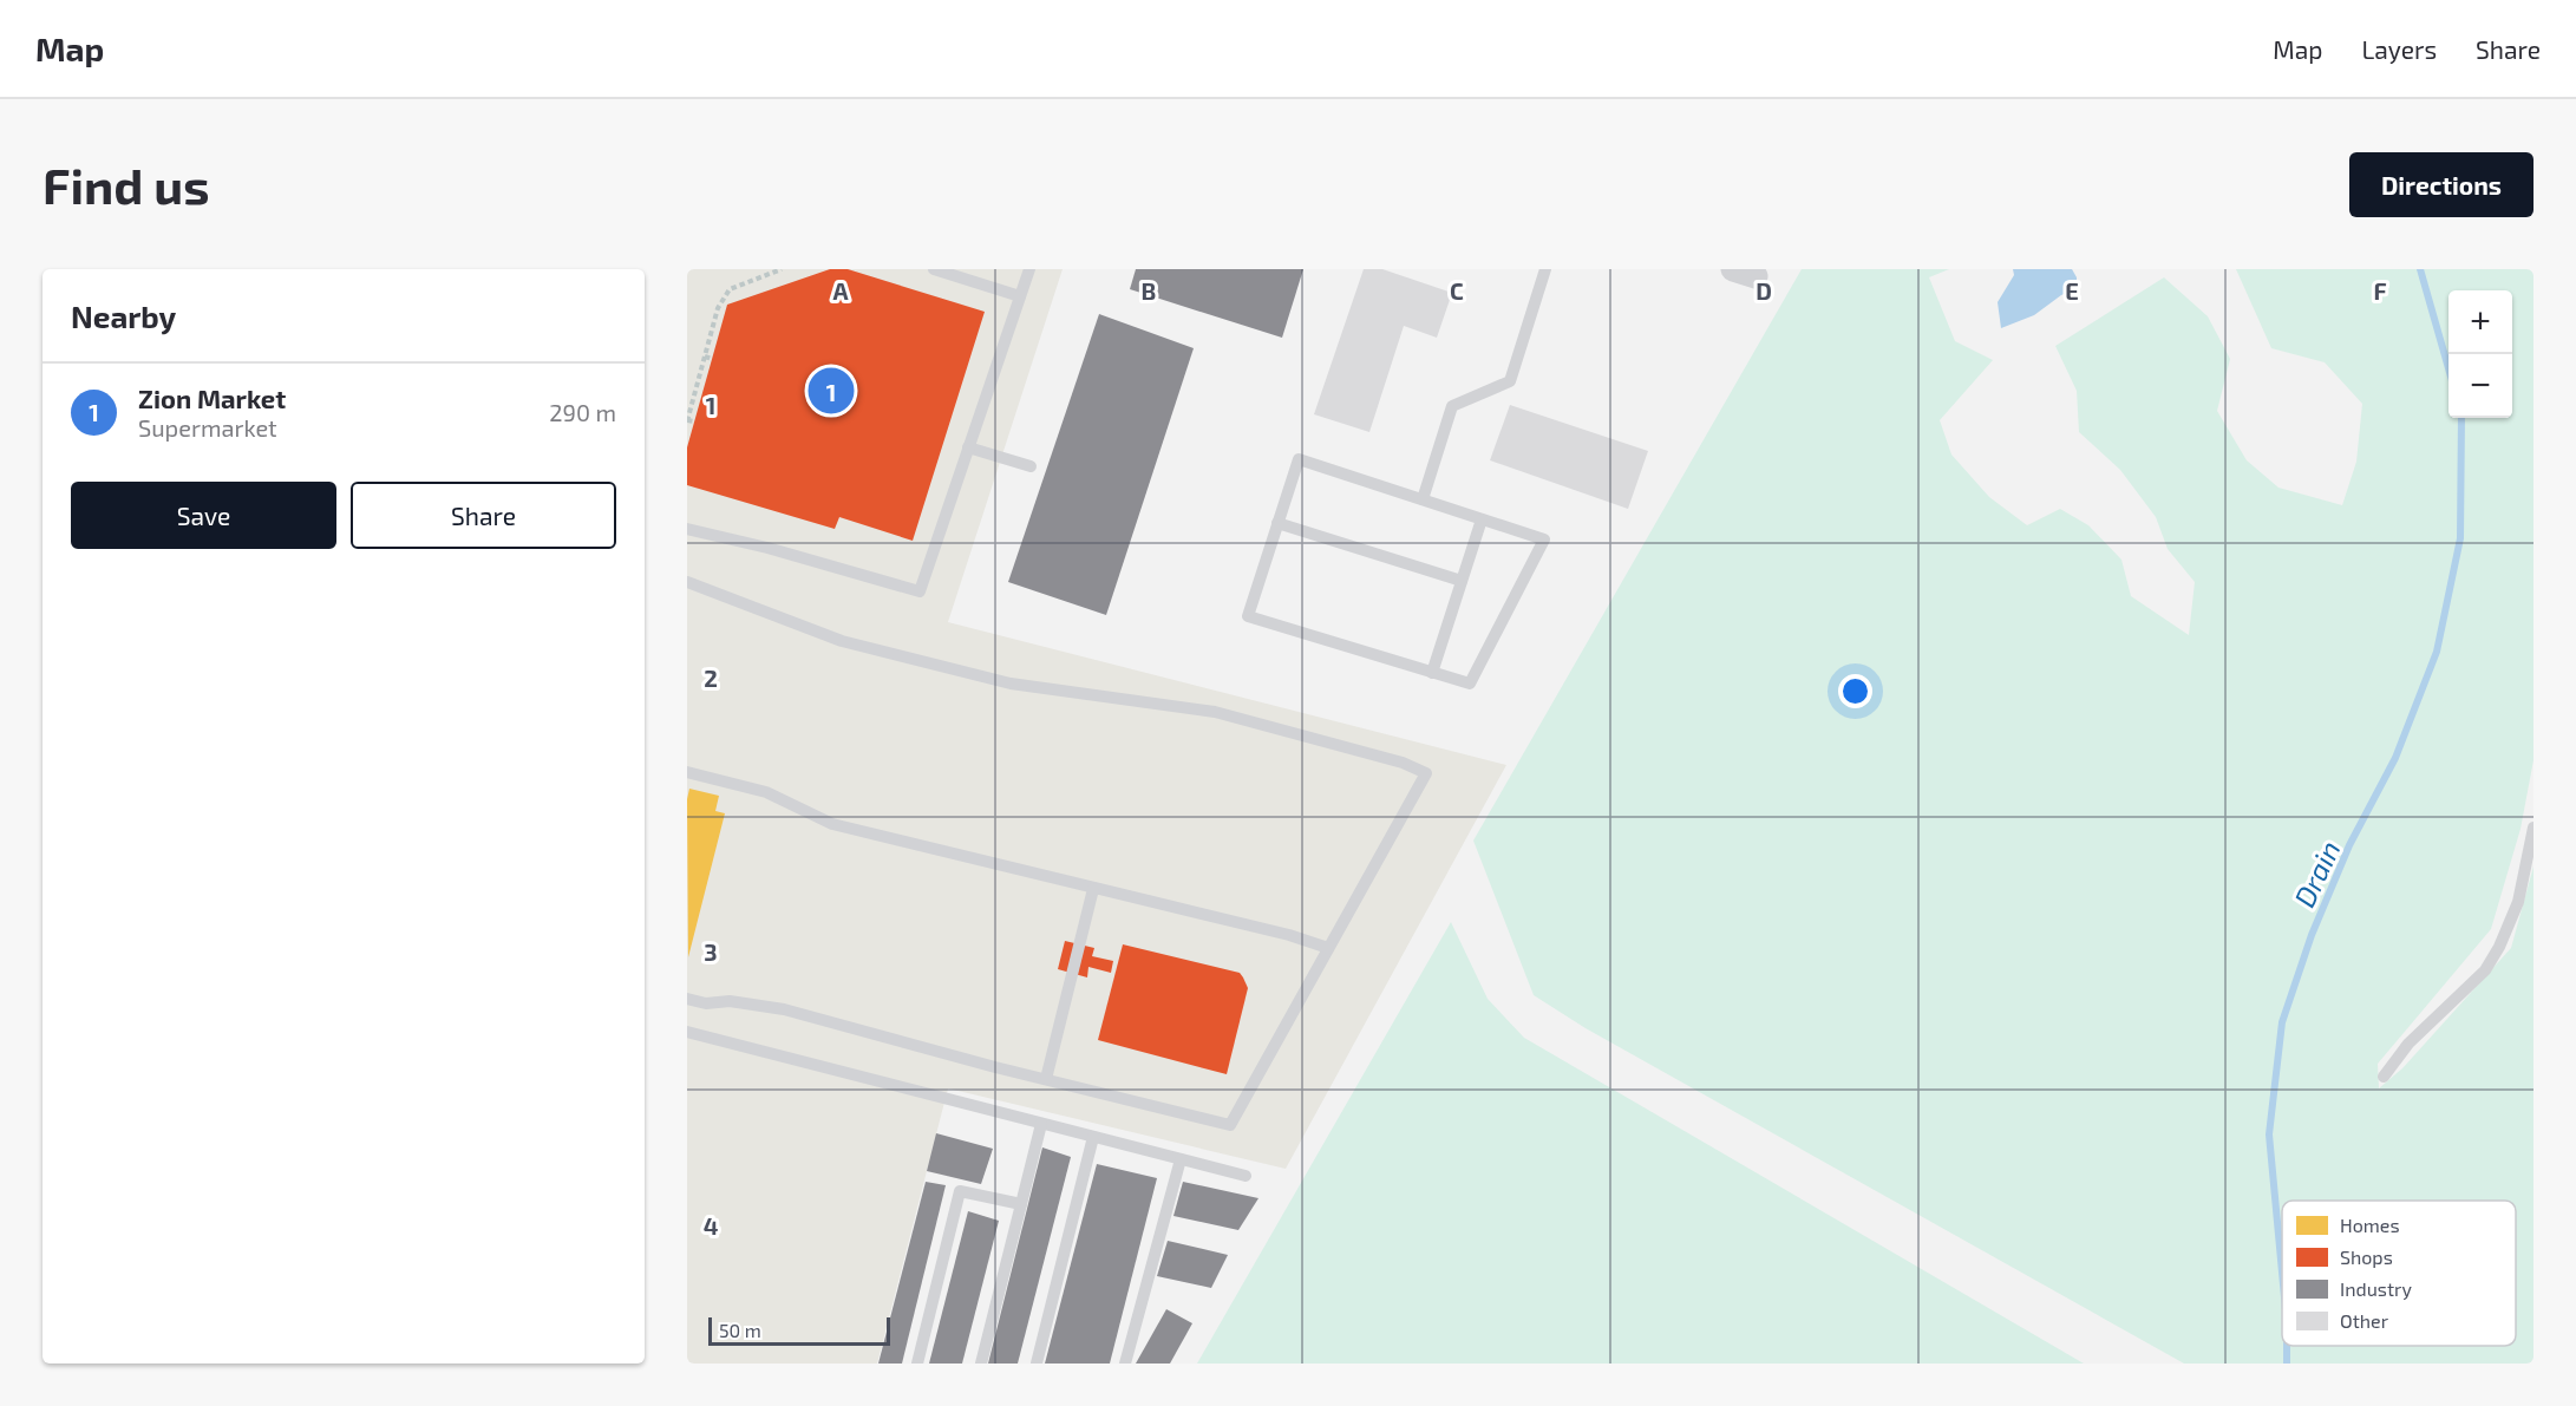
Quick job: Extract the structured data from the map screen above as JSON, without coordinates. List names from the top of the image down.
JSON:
{
  "water": ["Drain"],
  "legend": [
    "Homes",
    "Shops",
    "Industry",
    "Other"
  ],
  "scale_bar": "50 m",
  "page": {
    "header": "Map",
    "nav": ["Map", "Layers", "Share"],
    "buttons": [
      "Directions",
      ["Save", "Share"]
    ],
    "title": "Find us",
    "heading": "Nearby",
    "map_buttons": ["+", "−"],
    "list": [
      {
        "mark": "1",
        "name": "Zion Market",
        "note": "Supermarket",
        "value": "290 m"
      }
    ],
    "pins": "1",
    "scale": "50 m"
  },
  "grid": {
    "columns": [
      "A",
      "B",
      "C",
      "D",
      "E",
      "F"
    ],
    "rows": [
      "1",
      "2",
      "3",
      "4"
    ]
  }
}
